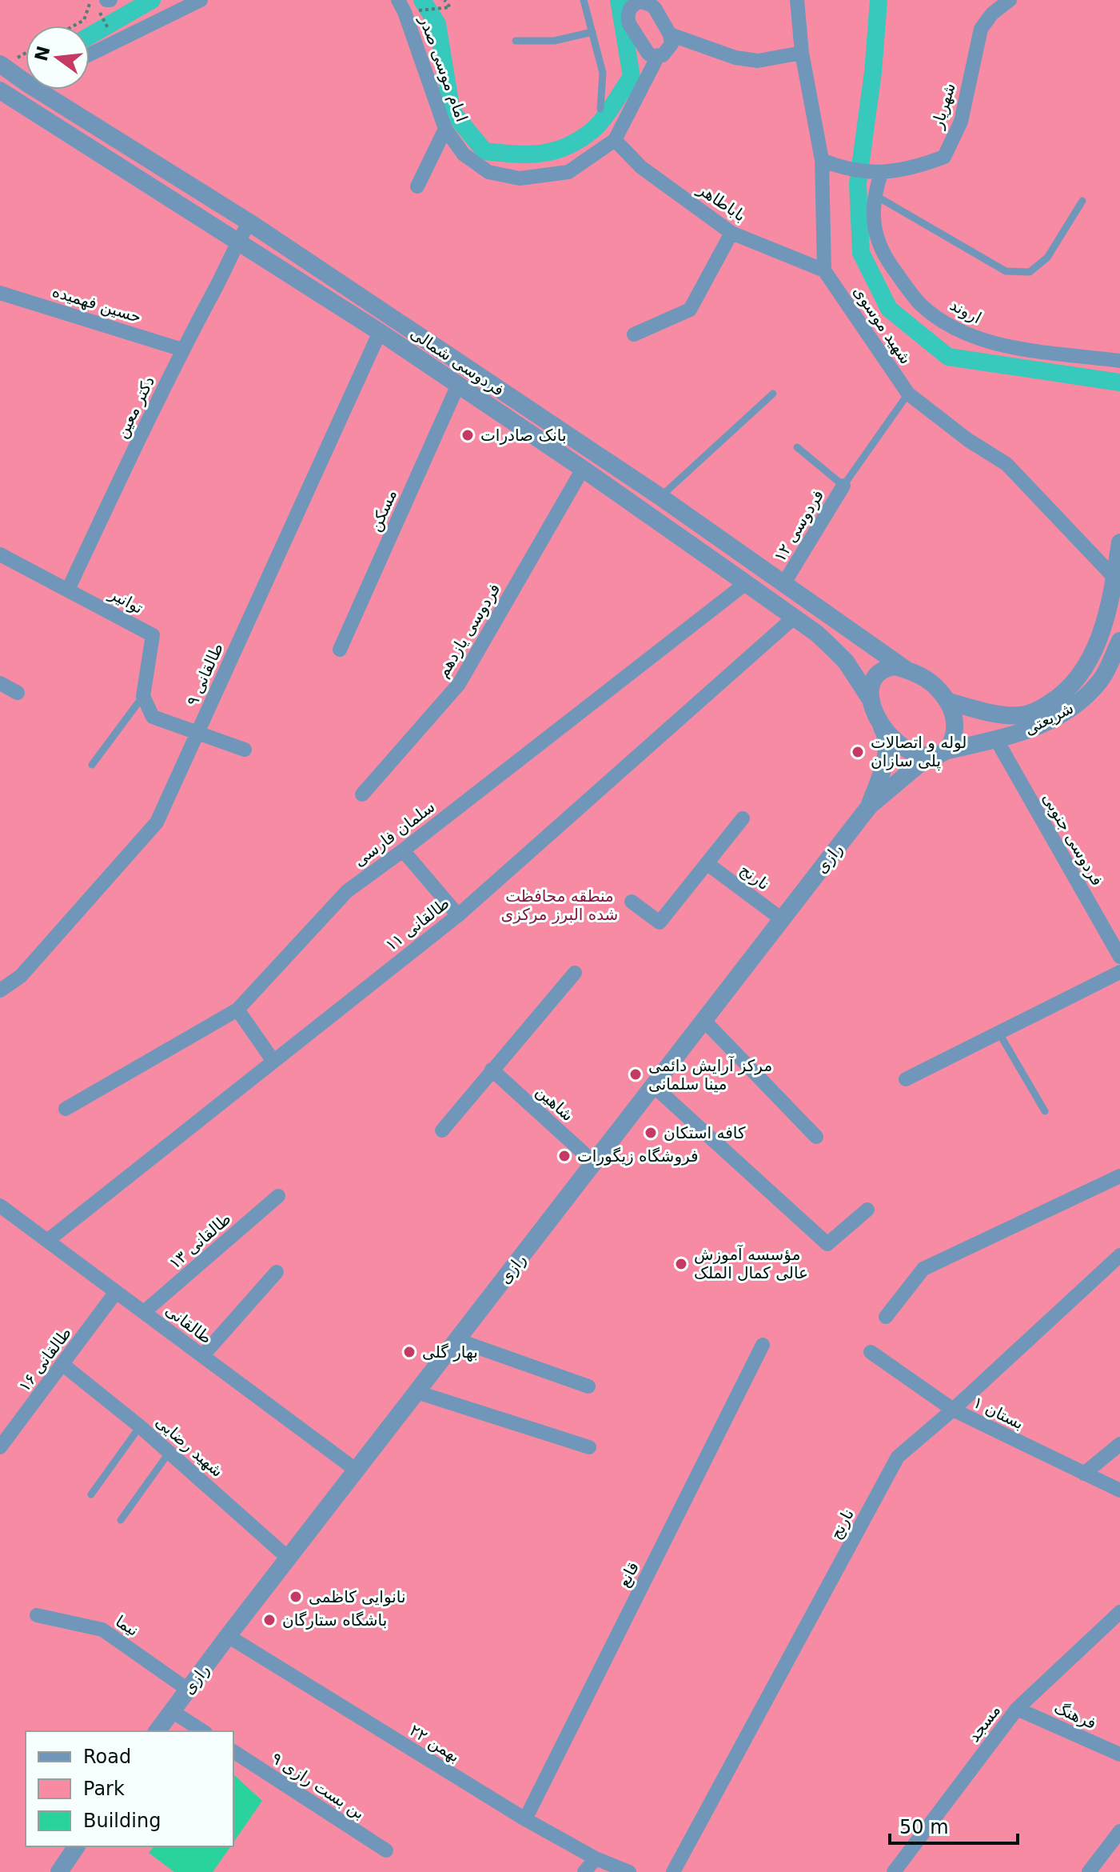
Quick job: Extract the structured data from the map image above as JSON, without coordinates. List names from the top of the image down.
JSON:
{
  "streets": {
    "street": [
      "امام موسی صدر",
      "شهریار",
      "باباطاهر",
      "حسین فهمیده",
      "اروند",
      "شهید موسوی",
      "فردوسی شمالی",
      "دکتر معین",
      "مسکن",
      "فردوسی ۱۲",
      "توانیر",
      "فردوسی یازدهم",
      "طالقانی ۹",
      "شریعتی",
      "سلمان فارسی",
      "فردوسی جنوبی",
      "رازی",
      "نارنج",
      "طالقانی ۱۱",
      "شاهین",
      "طالقانی ۱۳",
      "طالقانی",
      "طالقانی ۱۶",
      "بستان ۱",
      "شهید رضایی",
      "قانع",
      "نیما",
      "فرهنگ",
      "مسجد",
      "۲۲ بهمن",
      "بن بست رازی ۹"
    ]
  },
  "crossings": [
    ["امام موسی صدر", "باباطاهر"],
    ["شهریار", "اروند"],
    ["باباطاهر", "شهید موسوی"],
    ["حسین فهمیده", "دکتر معین"],
    ["شهید موسوی", "شریعتی"],
    ["فردوسی شمالی", "دکتر معین"],
    ["فردوسی شمالی", "مسکن"],
    ["فردوسی شمالی", "فردوسی ۱۲"],
    ["فردوسی شمالی", "فردوسی یازدهم"],
    ["فردوسی شمالی", "طالقانی ۹"],
    ["فردوسی شمالی", "شریعتی"],
    ["فردوسی شمالی", "سلمان فارسی"],
    ["فردوسی شمالی", "طالقانی ۱۱"],
    ["دکتر معین", "توانیر"],
    ["شریعتی", "فردوسی جنوبی"],
    ["رازی", "نارنج"],
    ["رازی", "شاهین"],
    ["رازی", "طالقانی"],
    ["رازی", "شهید رضایی"],
    ["رازی", "نیما"],
    ["رازی", "۲۲ بهمن"],
    ["نارنج", "بستان ۱"],
    ["طالقانی ۱۱", "طالقانی"],
    ["طالقانی ۱۳", "طالقانی"],
    ["طالقانی", "طالقانی ۱۶"],
    ["طالقانی ۱۶", "شهید رضایی"],
    ["قانع", "۲۲ بهمن"],
    ["فرهنگ", "مسجد"]
  ],
  "parks": ["منطقه محافظت شده البرز مرکزی"],
  "places": [
    "بانک صادرات",
    "لوله و اتصالات پلی سازان",
    "مرکز آرایش دائمی مینا سلمانی",
    "کافه استکان",
    "فروشگاه زیگورات",
    "مؤسسه آموزش عالی کمال الملک",
    "بهار گلی",
    "نانوایی کاظمی",
    "باشگاه ستارگان"
  ],
  "legend": ["Road", "Park", "Building"],
  "scale_bar": "50 m",
  "north": "left"
}
